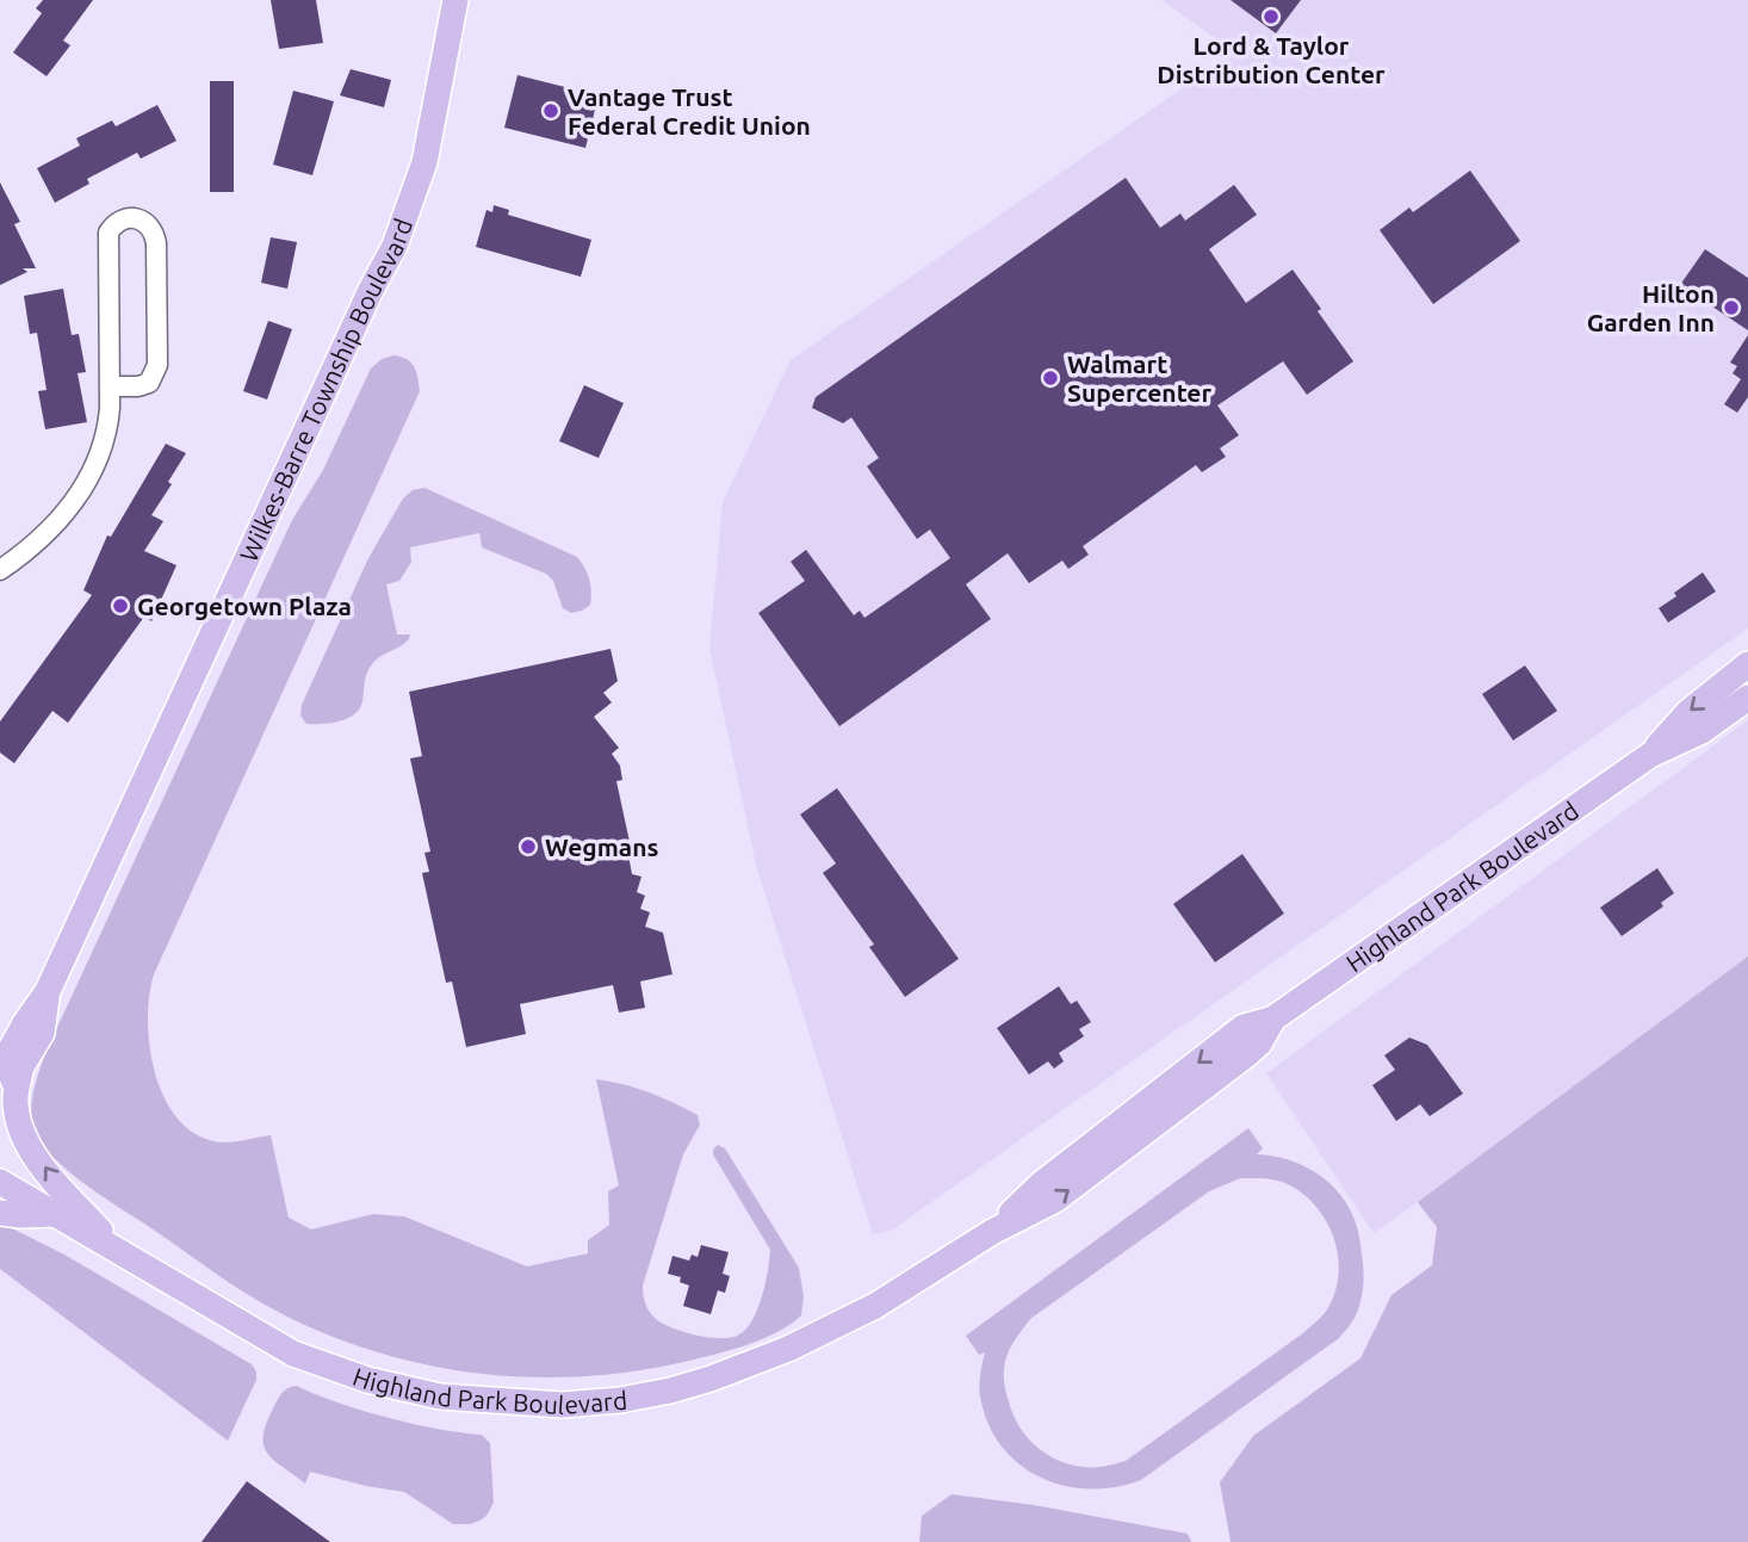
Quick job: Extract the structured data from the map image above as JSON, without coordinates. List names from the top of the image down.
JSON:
{
  "streets": {
    "main road": ["Wilkes-Barre Township Boulevard", "Highland Park Boulevard"]
  },
  "places": [
    "Lord & Taylor Distribution Center",
    "Vantage Trust Federal Credit Union",
    "Hilton Garden Inn",
    "Walmart Supercenter",
    "Georgetown Plaza",
    "Wegmans"
  ]
}
